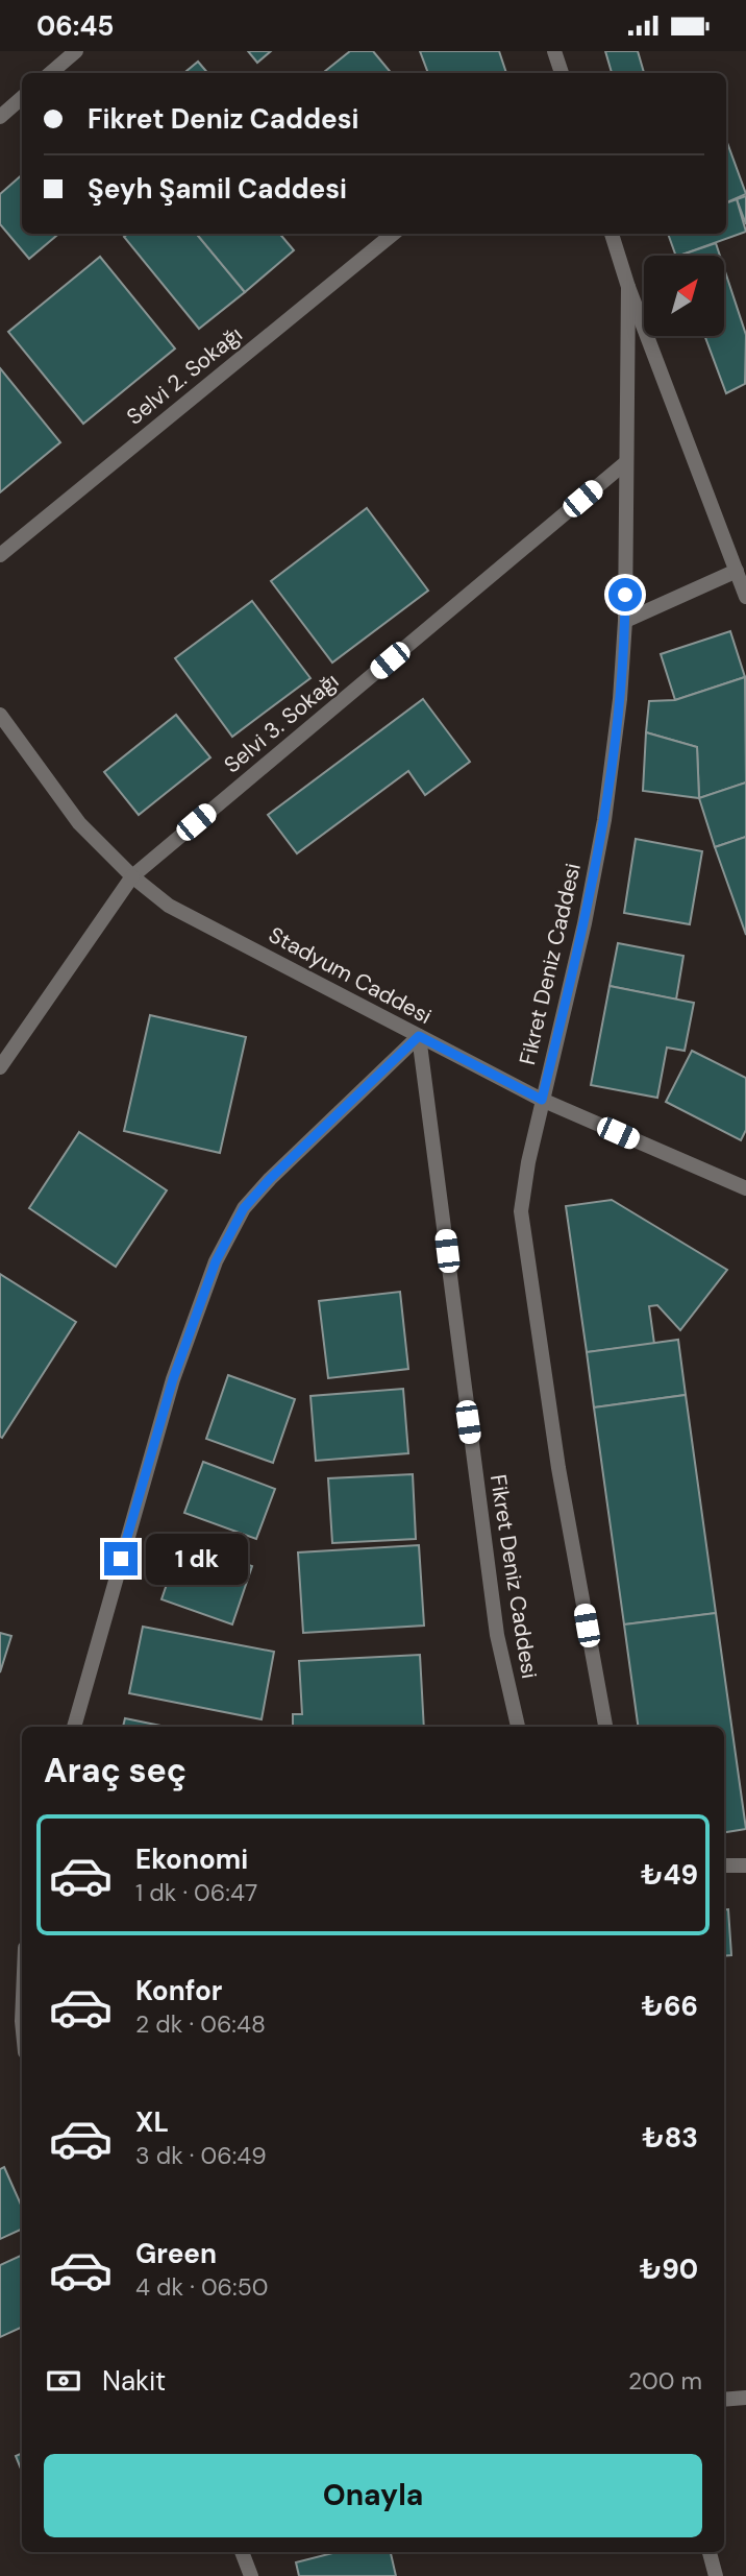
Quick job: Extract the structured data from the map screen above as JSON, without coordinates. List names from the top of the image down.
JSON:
{
  "streets": {
    "street": [
      "Selvi 2. Sokağı",
      "Selvi 3. Sokağı",
      "Fikret Deniz Caddesi",
      "Stadyum Caddesi"
    ]
  },
  "crossings": [
    ["Selvi 3. Sokağı", "Fikret Deniz Caddesi"],
    ["Selvi 3. Sokağı", "Stadyum Caddesi"],
    ["Fikret Deniz Caddesi", "Stadyum Caddesi"]
  ],
  "north": "top right",
  "page": {
    "status": "06:45",
    "banner": ["Fikret Deniz Caddesi", "Şeyh Şamil Caddesi"],
    "bubble": "1 dk",
    "heading": "Araç seç",
    "list": [
      {
        "name": "Ekonomi",
        "note": "1 dk · 06:47",
        "value": "₺49"
      },
      {
        "name": "Konfor",
        "note": "2 dk · 06:48",
        "value": "₺66"
      },
      {
        "name": "XL",
        "note": "3 dk · 06:49",
        "value": "₺83"
      },
      {
        "name": "Green",
        "note": "4 dk · 06:50",
        "value": "₺90"
      }
    ],
    "pay": ["Nakit", "200 m"],
    "buttons": "Onayla"
  }
}
